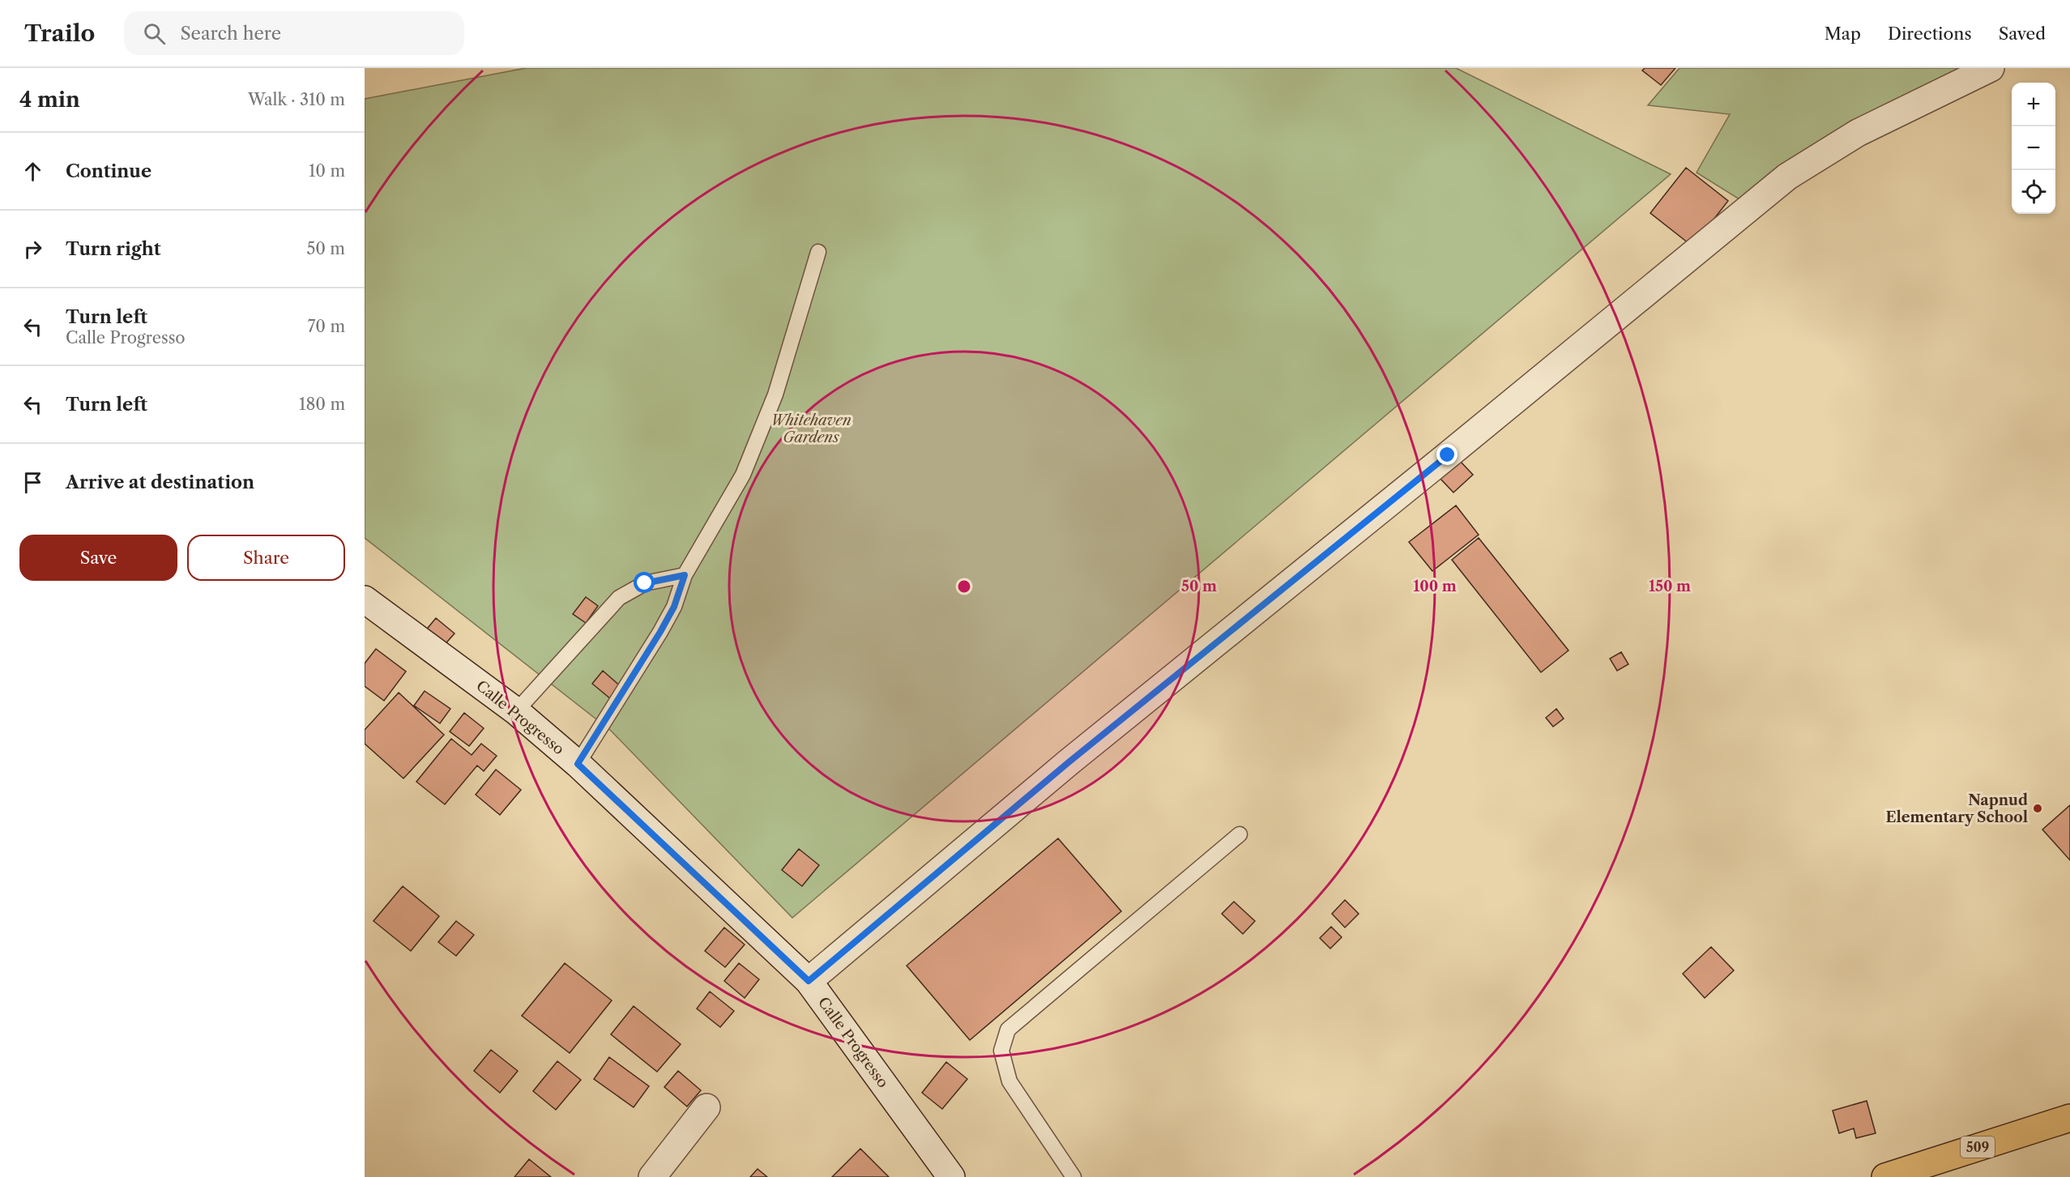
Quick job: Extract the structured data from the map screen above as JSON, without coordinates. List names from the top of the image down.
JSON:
{
  "streets": {
    "main road": ["509"],
    "street": ["Calle Progresso"]
  },
  "parks": ["Whitehaven Gardens"],
  "places": ["Napnud Elementary School"],
  "page": {
    "header": "Trailo",
    "search": "Search here",
    "nav": ["Map", "Directions", "Saved"],
    "heading": ["4 min", "Walk · 310 m"],
    "map_buttons": ["+", "−"],
    "list": [
      ["Continue", "10 m"],
      ["Turn right", "50 m"],
      ["Turn left", "Calle Progresso", "70 m"],
      ["Turn left", "180 m"],
      "Arrive at destination"
    ],
    "buttons": ["Save", "Share"]
  },
  "rings": ["50 m", "100 m", "150 m"]
}
